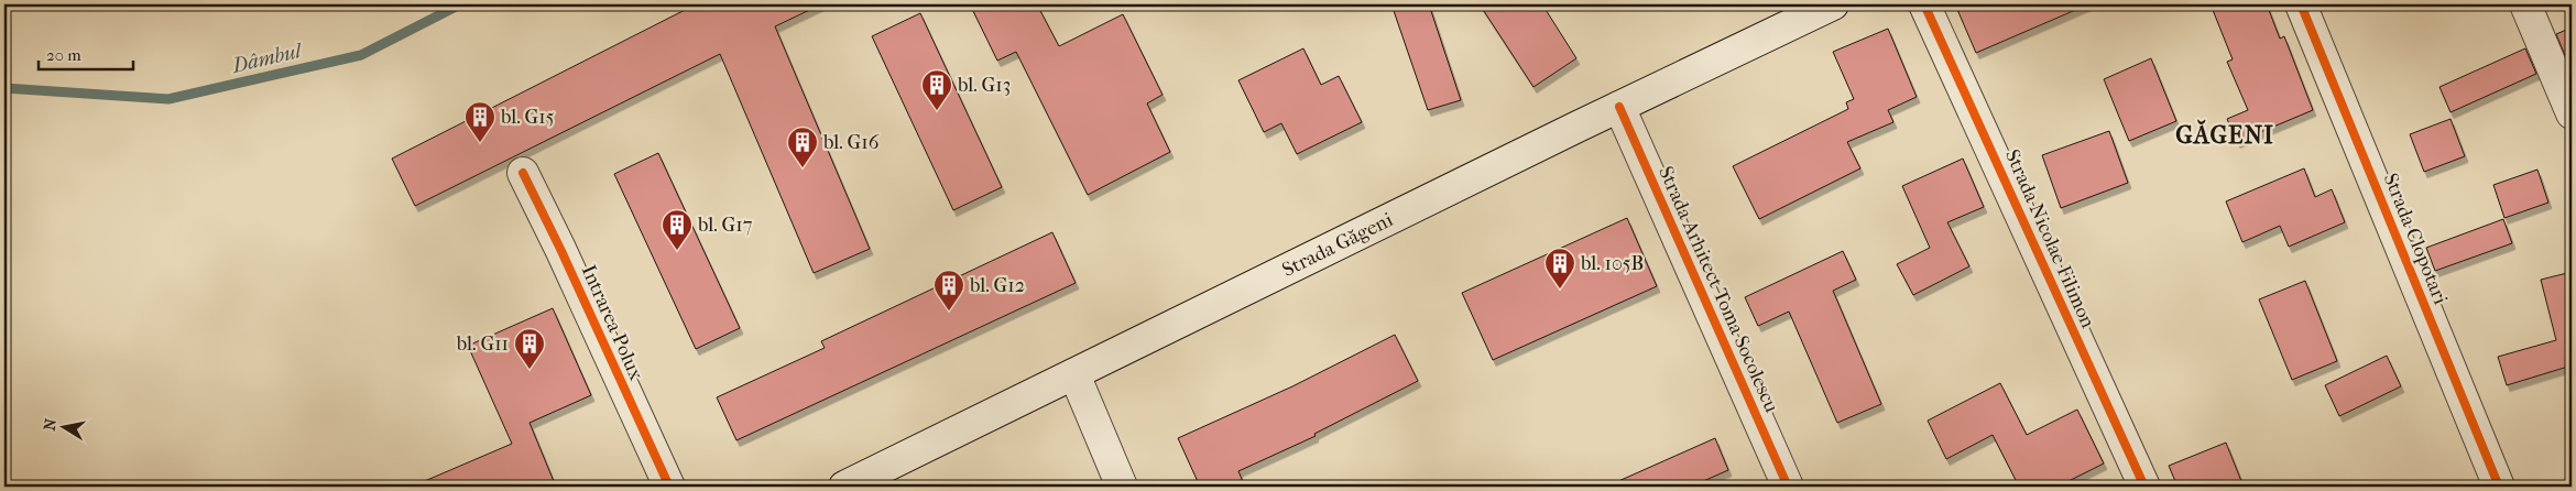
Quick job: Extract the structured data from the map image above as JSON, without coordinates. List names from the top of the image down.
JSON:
{
  "streets": {
    "street": [
      "Strada Nicolae Filimon",
      "Strada Clopotari",
      "Strada Găgeni",
      "Strada Arhitect Toma Socolescu",
      "Intrarea Polux"
    ]
  },
  "crossings": [
    ["Strada Găgeni", "Strada Arhitect Toma Socolescu"]
  ],
  "districts": ["GĂGENI"],
  "water": ["Dâmbul"],
  "places": {
    "building": [
      "bl. G13",
      "bl. G15",
      "bl. G16",
      "bl. G17",
      "bl. 105B",
      "bl. G12",
      "bl. G11"
    ]
  },
  "scale_bar": "20 m",
  "north": "left"
}
